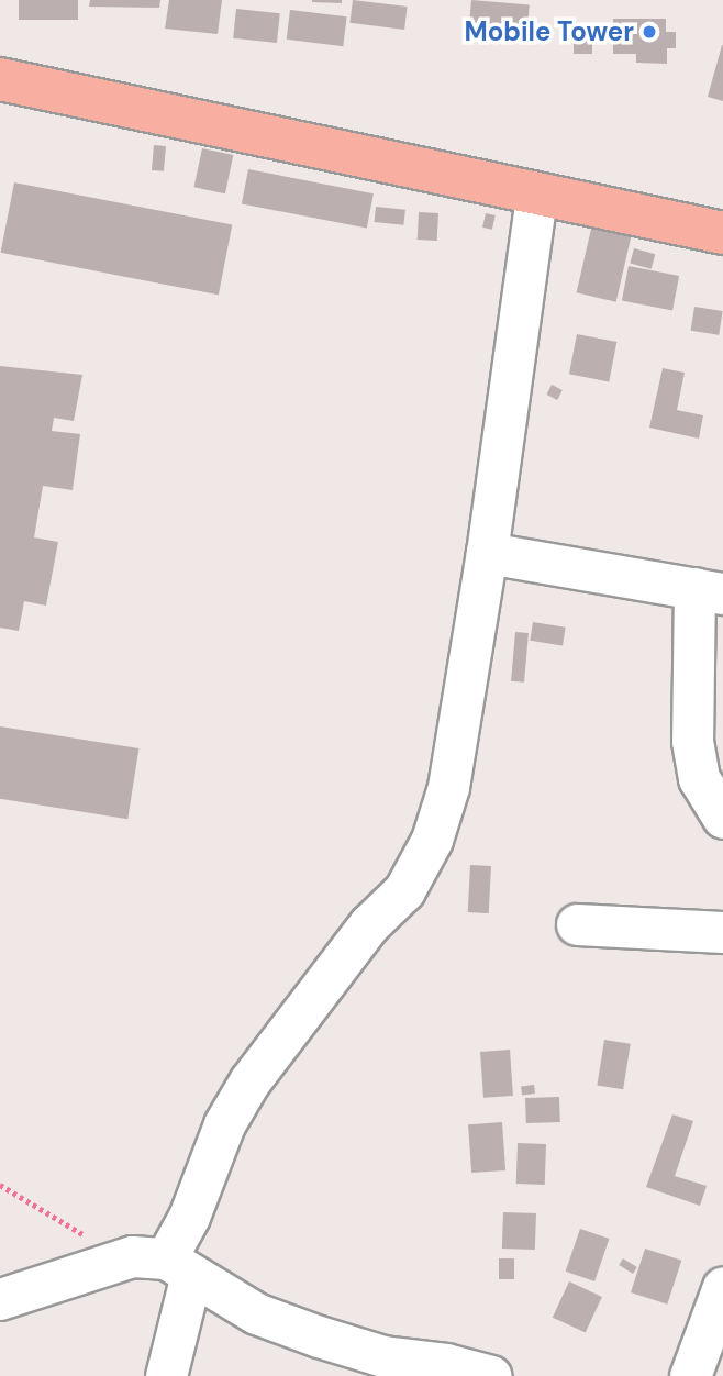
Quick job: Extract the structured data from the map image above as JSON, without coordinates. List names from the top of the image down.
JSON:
{
  "places": ["Mobile Tower"]
}
